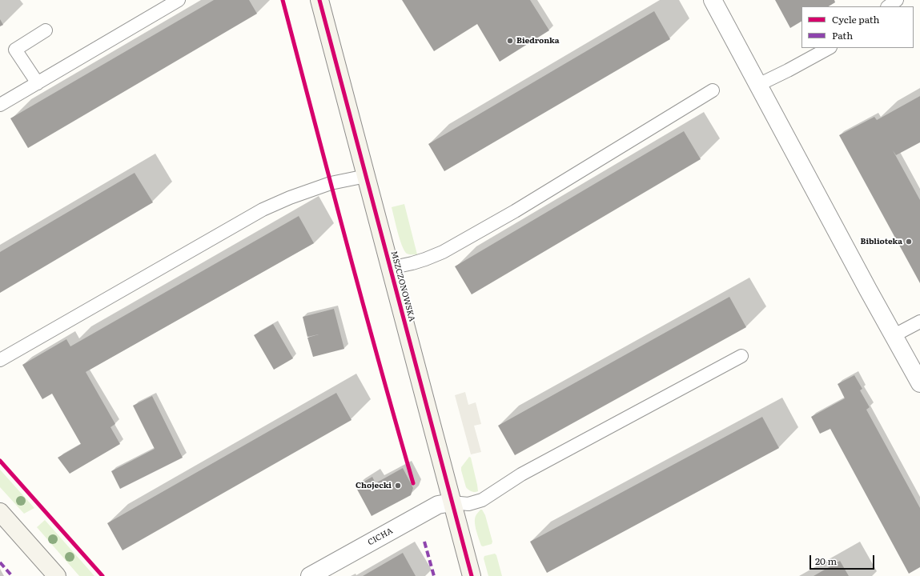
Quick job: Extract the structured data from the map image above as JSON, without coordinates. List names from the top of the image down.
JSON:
{
  "streets": {
    "street": ["MSZCZONOWSKA", "CICHA"]
  },
  "crossings": [
    ["MSZCZONOWSKA", "CICHA"]
  ],
  "places": ["Biedronka", "Biblioteka", "Chojecki"],
  "legend": ["Cycle path", "Path"],
  "scale_bar": "20 m"
}
